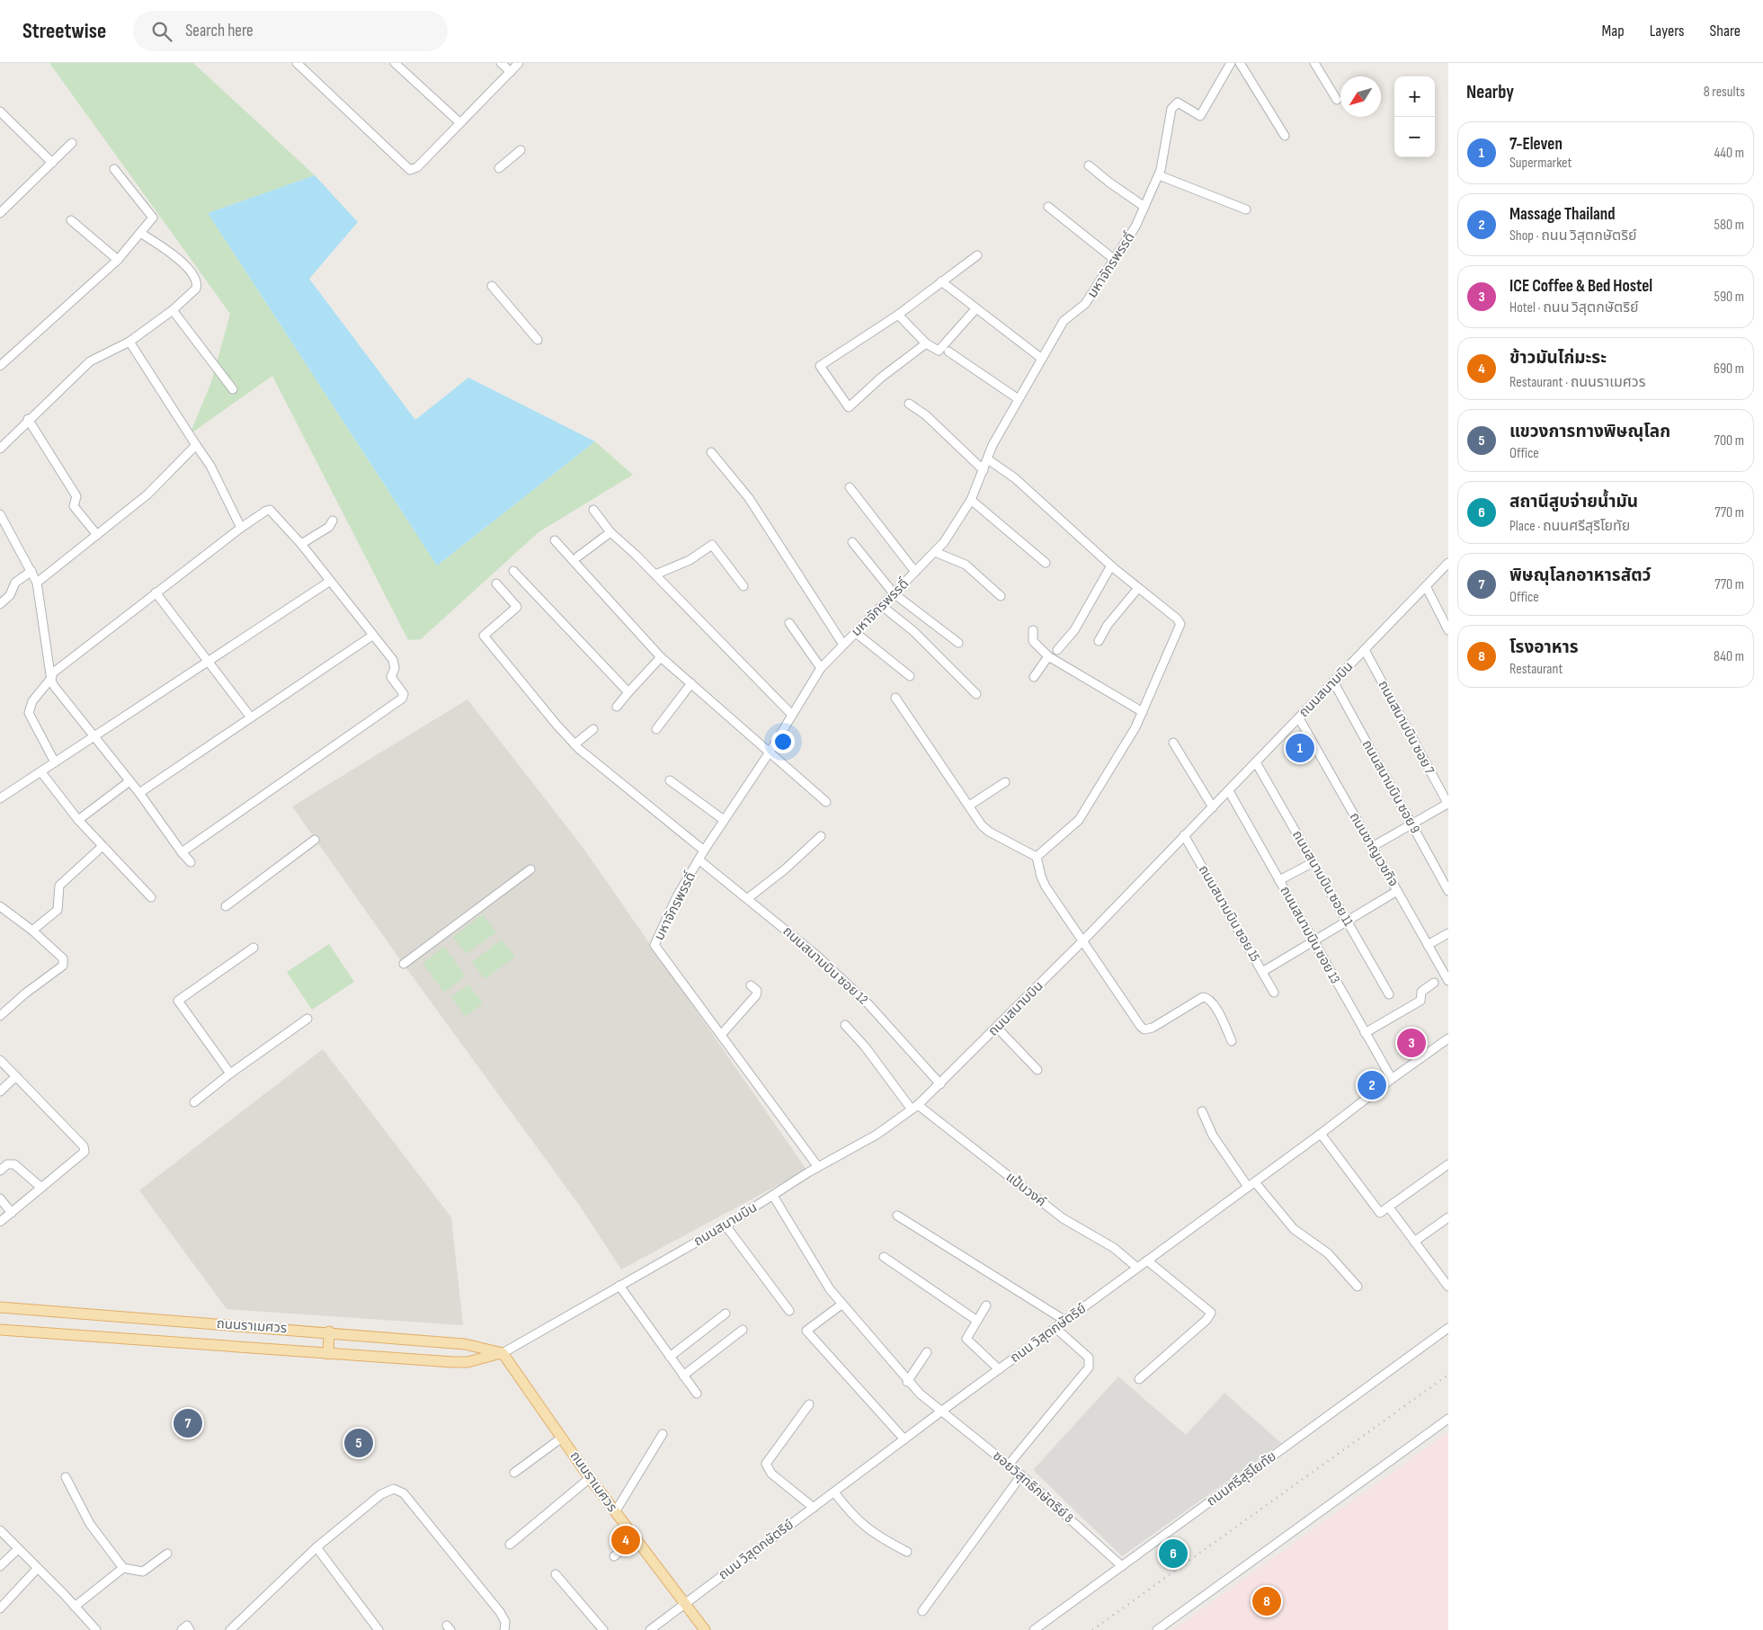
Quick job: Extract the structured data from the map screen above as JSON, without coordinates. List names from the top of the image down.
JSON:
{
  "streets": {
    "main road": ["ถนนราเมศวร"],
    "street": [
      "มหาจักรพรรดิ์",
      "ถนนสนามบิน",
      "ถนนสนามบิน ซอย 7",
      "ถนนสนามบิน ซอย 9",
      "ถนนชาญเวชกิจ",
      "ถนนสนามบิน ซอย 11",
      "ถนนสนามบิน ซอย 15",
      "ถนนสนามบิน ซอย 13",
      "ถนนสนามบิน ซอย 12",
      "แป้นวงค์",
      "ถนน วิสุตกษัตริย์",
      "ถนนศรีสุริโยทัย",
      "ซอยวิสุทธิกษัตริย์ 8"
    ]
  },
  "crossings": [
    ["มหาจักรพรรดิ์", "ถนนสนามบิน"],
    ["มหาจักรพรรดิ์", "ถนนสนามบิน ซอย 12"],
    ["ถนนสนามบิน", "ถนนสนามบิน ซอย 7"],
    ["ถนนสนามบิน", "ถนนสนามบิน ซอย 9"],
    ["ถนนสนามบิน", "ถนนชาญเวชกิจ"],
    ["ถนนสนามบิน", "ถนนสนามบิน ซอย 11"],
    ["ถนนสนามบิน", "ถนนสนามบิน ซอย 15"],
    ["ถนนสนามบิน", "ถนนสนามบิน ซอย 13"],
    ["ถนนสนามบิน", "ถนนสนามบิน ซอย 12"],
    ["ถนนสนามบิน", "แป้นวงค์"],
    ["ถนนสนามบิน", "ถนนราเมศวร"],
    ["ถนนสนามบิน", "ซอยวิสุทธิกษัตริย์ 8"],
    ["ถนนสนามบิน ซอย 13", "ถนน วิสุตกษัตริย์"],
    ["แป้นวงค์", "ถนน วิสุตกษัตริย์"],
    ["ถนนราเมศวร", "ถนน วิสุตกษัตริย์"],
    ["ถนน วิสุตกษัตริย์", "ซอยวิสุทธิกษัตริย์ 8"],
    ["ถนนศรีสุริโยทัย", "ซอยวิสุทธิกษัตริย์ 8"]
  ],
  "north": "bottom left",
  "page": {
    "header": "Streetwise",
    "search": "Search here",
    "nav": ["Map", "Layers", "Share"],
    "heading": ["Nearby", "8 results"],
    "map_buttons": ["+", "−"],
    "list": [
      {
        "mark": "1",
        "name": "7-Eleven",
        "note": "Supermarket",
        "value": "440 m"
      },
      {
        "mark": "2",
        "name": "Massage Thailand",
        "note": "Shop · ถนน วิสุตกษัตริย์",
        "value": "580 m"
      },
      {
        "mark": "3",
        "name": "ICE Coffee & Bed Hostel",
        "note": "Hotel · ถนน วิสุตกษัตริย์",
        "value": "590 m"
      },
      {
        "mark": "4",
        "name": "ข้าวมันไก่มะระ",
        "note": "Restaurant · ถนนราเมศวร",
        "value": "690 m"
      },
      {
        "mark": "5",
        "name": "แขวงการทางพิษณุโลก",
        "note": "Office",
        "value": "700 m"
      },
      {
        "mark": "6",
        "name": "สถานีสูบจ่ายน้ำมัน",
        "note": "Place · ถนนศรีสุริโยทัย",
        "value": "770 m"
      },
      {
        "mark": "7",
        "name": "พิษณุโลกอาหารสัตว์",
        "note": "Office",
        "value": "770 m"
      },
      {
        "mark": "8",
        "name": "โรงอาหาร",
        "note": "Restaurant",
        "value": "840 m"
      }
    ],
    "pins": [
      "1",
      "3",
      "2",
      "7",
      "5",
      "4",
      "6",
      "8"
    ]
  }
}
